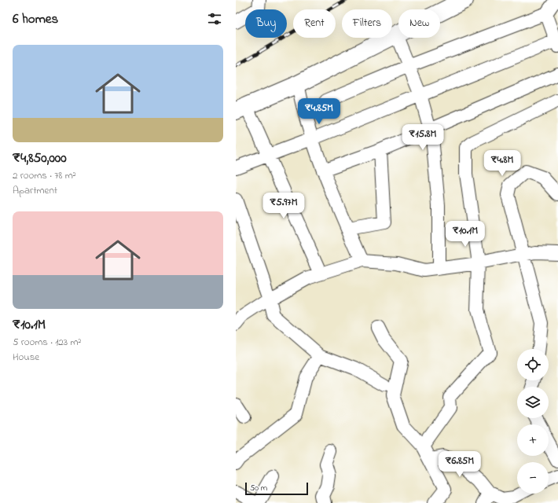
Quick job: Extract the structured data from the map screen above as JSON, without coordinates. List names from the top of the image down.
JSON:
{
  "scale_bar": "50 m",
  "page": {
    "heading": "6 homes",
    "chip": [
      "Buy",
      "Rent",
      "Filters",
      "New"
    ],
    "list": [
      {
        "name": "₹4,850,000",
        "note": "2 rooms · 78 m² · Apartment"
      },
      {
        "name": "₹10.1M",
        "note": "5 rooms · 123 m² · House"
      }
    ],
    "price": [
      "₹4.85M",
      "₹15.8M",
      "₹4.8M",
      "₹5.97M",
      "₹10.1M",
      "₹6.85M"
    ],
    "map_buttons": ["+", "−"],
    "scale": "50 m"
  }
}
